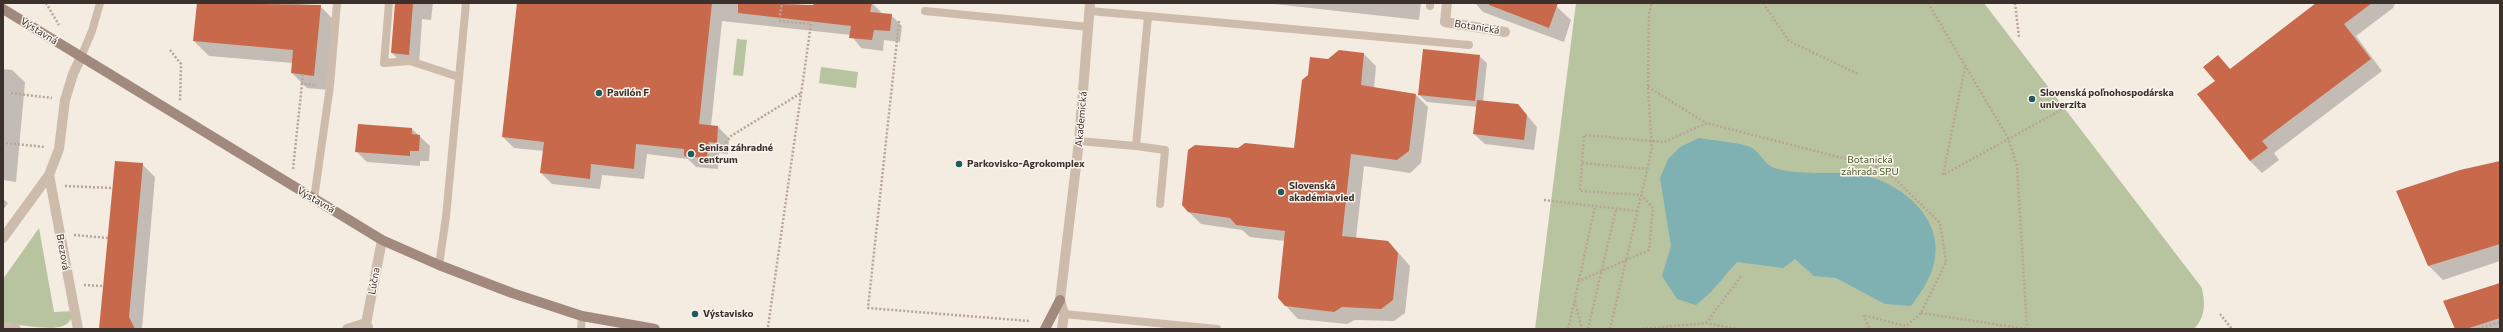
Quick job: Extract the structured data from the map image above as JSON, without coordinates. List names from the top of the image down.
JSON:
{
  "streets": {
    "street": [
      "Botanická",
      "Výstavná",
      "Akademická",
      "Brezová",
      "Lúčna"
    ]
  },
  "crossings": [
    ["Výstavná", "Brezová"],
    ["Výstavná", "Lúčna"]
  ],
  "parks": ["Botanická záhrada SPU"],
  "places": [
    "Pavilón F",
    "Slovenská poľnohospodárska univerzita",
    "Senisa záhradné centrum",
    "Parkovisko-Agrokomplex",
    "Slovenská akadémia vied",
    "Výstavisko"
  ]
}
